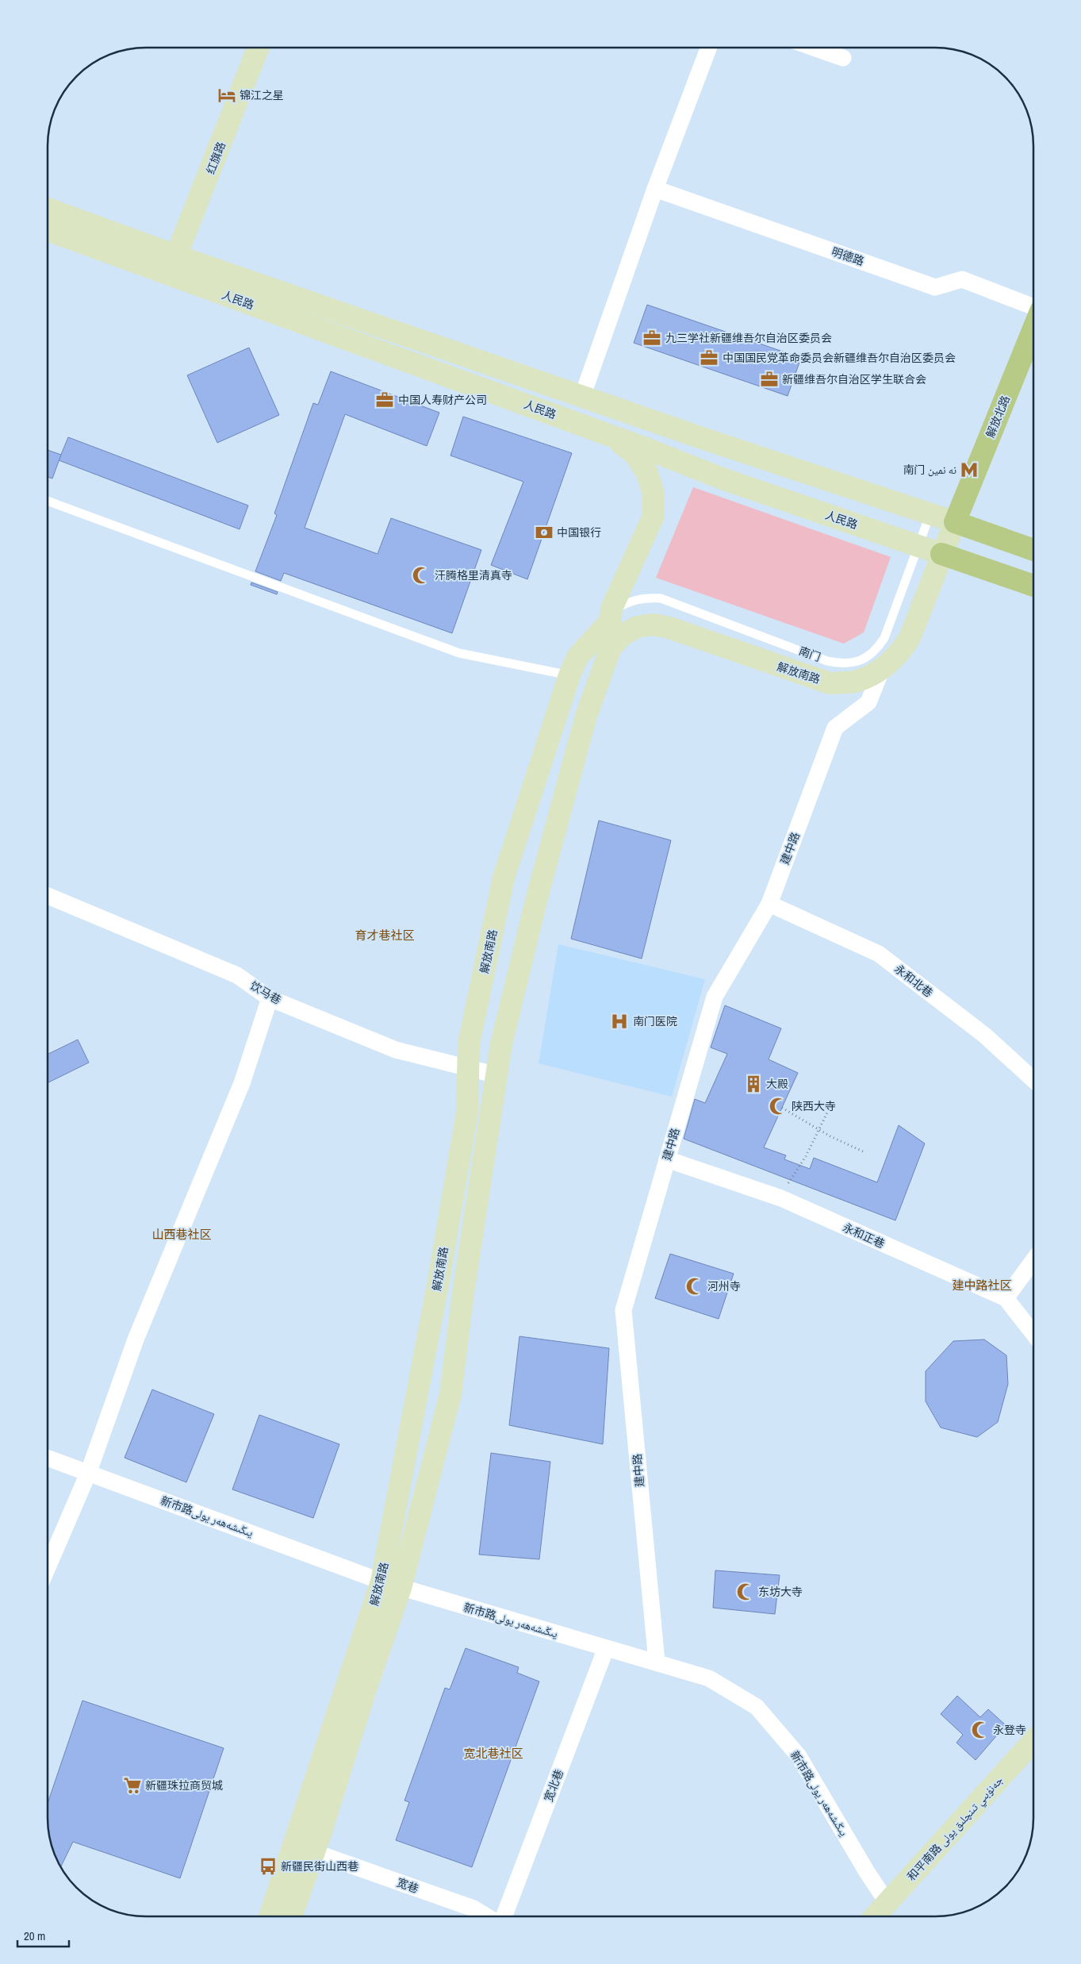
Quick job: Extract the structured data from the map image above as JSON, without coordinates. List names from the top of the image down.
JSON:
{
  "streets": {
    "main road": [
      "红旗路",
      "人民路",
      "解放北路",
      "解放南路",
      "和平南路 جەنۇبىي تىنچلىق يولى"
    ],
    "street": [
      "明德路",
      "建中路",
      "永和北巷",
      "饮马巷",
      "永和正巷",
      "新市路يىڭىشەھەر يولى",
      "宽北巷",
      "宽巷"
    ],
    "lane": ["南门"]
  },
  "crossings": [
    ["红旗路", "人民路"],
    ["人民路", "解放北路"],
    ["人民路", "南门"],
    ["人民路", "解放南路"],
    ["解放北路", "解放南路"],
    ["南门", "解放南路"],
    ["解放南路", "建中路"],
    ["解放南路", "饮马巷"],
    ["解放南路", "新市路يىڭىشەھەر يولى"],
    ["解放南路", "宽巷"],
    ["建中路", "永和北巷"],
    ["建中路", "永和正巷"],
    ["建中路", "新市路يىڭىشەھەر يولى"],
    ["新市路يىڭىشەھەر يولى", "宽北巷"],
    ["新市路يىڭىشەھەر يولى", "和平南路 جەنۇبىي تىنچلىق يولى"]
  ],
  "districts": [
    "育才巷社区",
    "山西巷社区",
    "建中路社区",
    "宽北巷社区"
  ],
  "places": {
    "hotel": ["锦江之星"],
    "office": [
      "九三学社新疆维吾尔自治区委员会",
      "中国国民党革命委员会新疆维吾尔自治区委员会",
      "新疆维吾尔自治区学生联合会",
      "中国人寿财产公司"
    ],
    "metro station": ["南门 نە نمين"],
    "bank": ["中国银行"],
    "mosque": [
      "汗腾格里清真寺",
      "陕西大寺",
      "河州寺",
      "东坊大寺",
      "永登寺"
    ],
    "hospital": ["南门医院"],
    "building": ["大殿"],
    "supermarket": ["新疆珠拉商贸城"],
    "bus stop": ["新疆民街山西巷"]
  },
  "scale_bar": "20 m"
}
